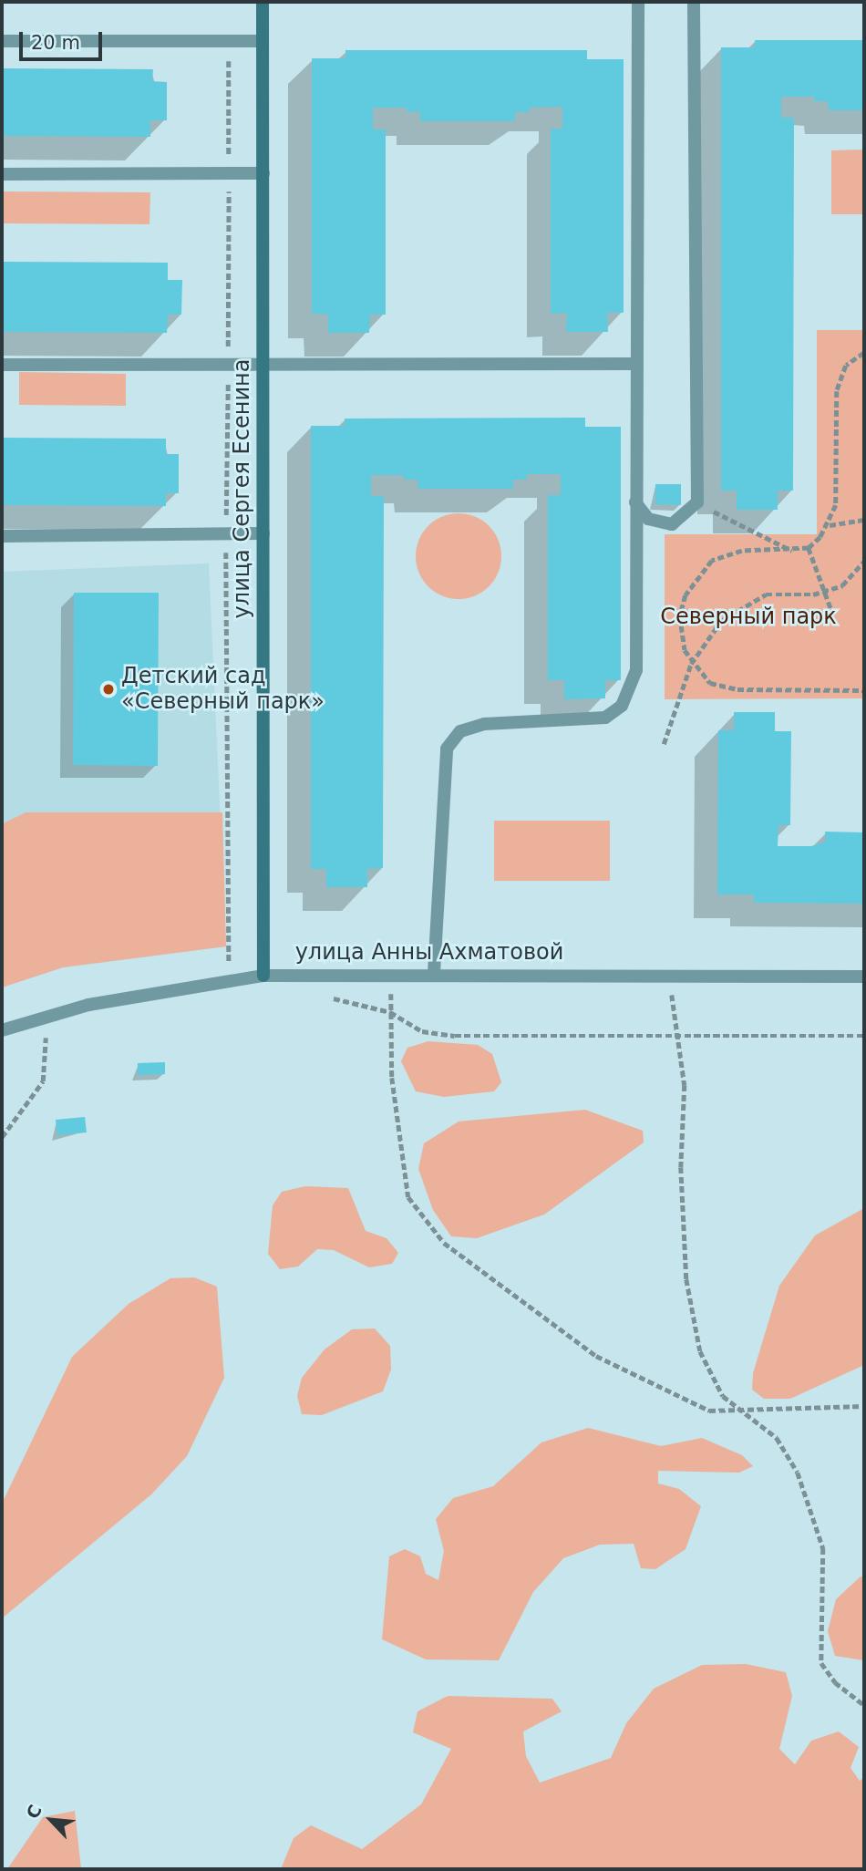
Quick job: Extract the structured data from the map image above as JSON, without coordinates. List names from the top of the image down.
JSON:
{
  "streets": {
    "street": ["улица Сергея Есенина", "улица Анны Ахматовой"]
  },
  "crossings": [
    ["улица Сергея Есенина", "улица Анны Ахматовой"]
  ],
  "parks": ["Северный парк"],
  "places": ["Детский сад «Северный парк»"],
  "scale_bar": "20 m",
  "north": "top left"
}
